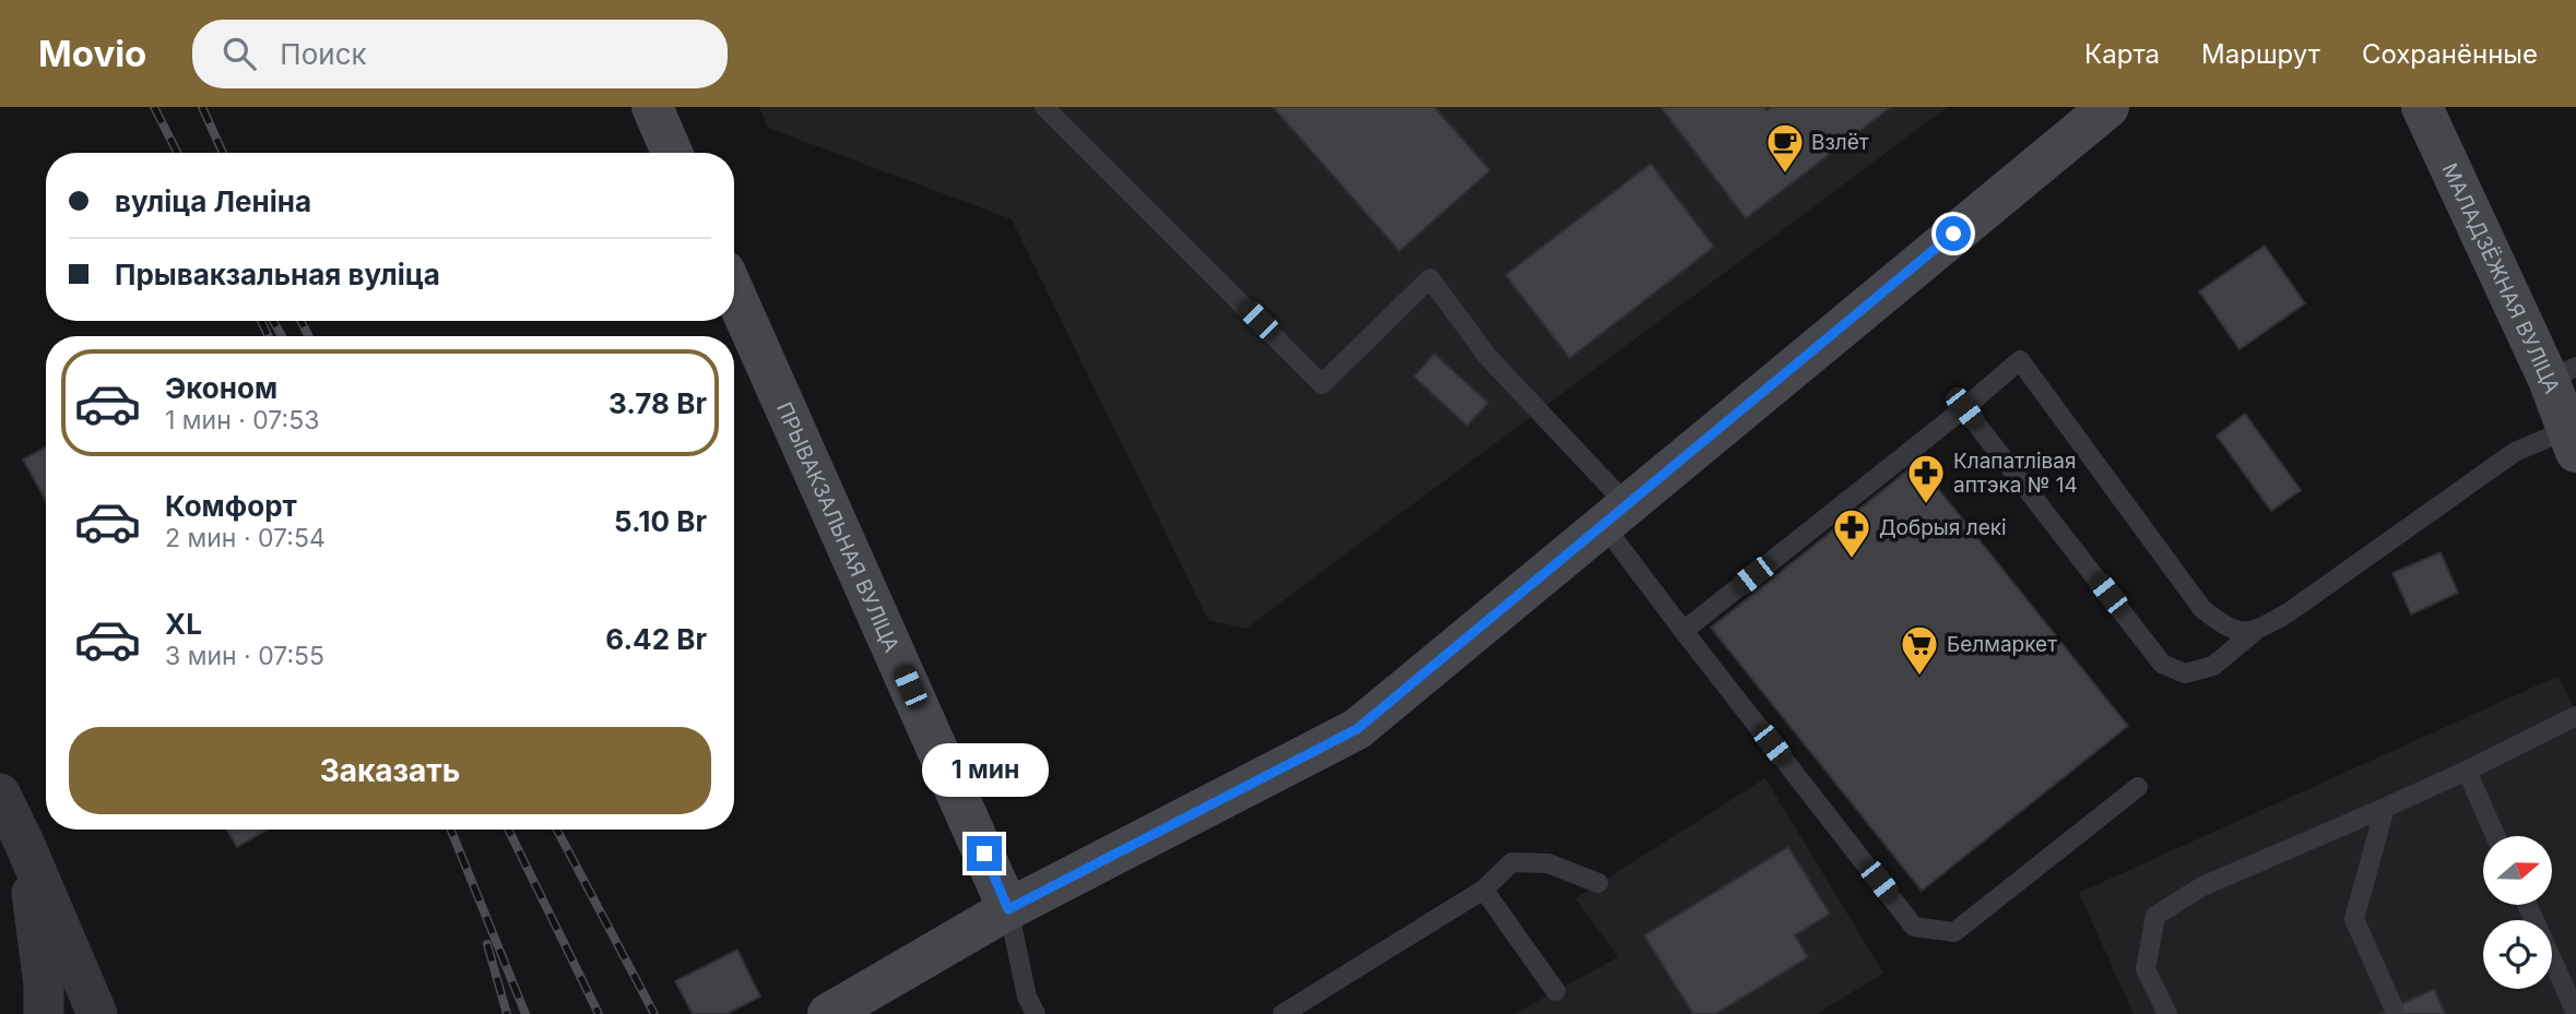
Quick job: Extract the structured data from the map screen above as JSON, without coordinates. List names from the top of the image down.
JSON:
{
  "streets": {
    "street": ["МАЛАДЗЁЖНАЯ ВУЛІЦА", "ПРЫВАКЗАЛЬНАЯ ВУЛІЦА"]
  },
  "places": {
    "cafe": ["Взлёт"],
    "pharmacy": ["Клапатлівая аптэка № 14", "Добрыя лекі"],
    "supermarket": ["Белмаркет"]
  },
  "north": "right",
  "page": {
    "header": "Movio",
    "search": "Поиск",
    "nav": ["Карта", "Маршрут", "Сохранённые"],
    "banner": ["вуліца Леніна", "Прывакзальная вуліца"],
    "list": [
      {
        "name": "Эконом",
        "note": "1 мин · 07:53",
        "value": "3.78 Br"
      },
      {
        "name": "Комфорт",
        "note": "2 мин · 07:54",
        "value": "5.10 Br"
      },
      {
        "name": "XL",
        "note": "3 мин · 07:55",
        "value": "6.42 Br"
      }
    ],
    "buttons": "Заказать",
    "bubble": "1 мин"
  }
}
